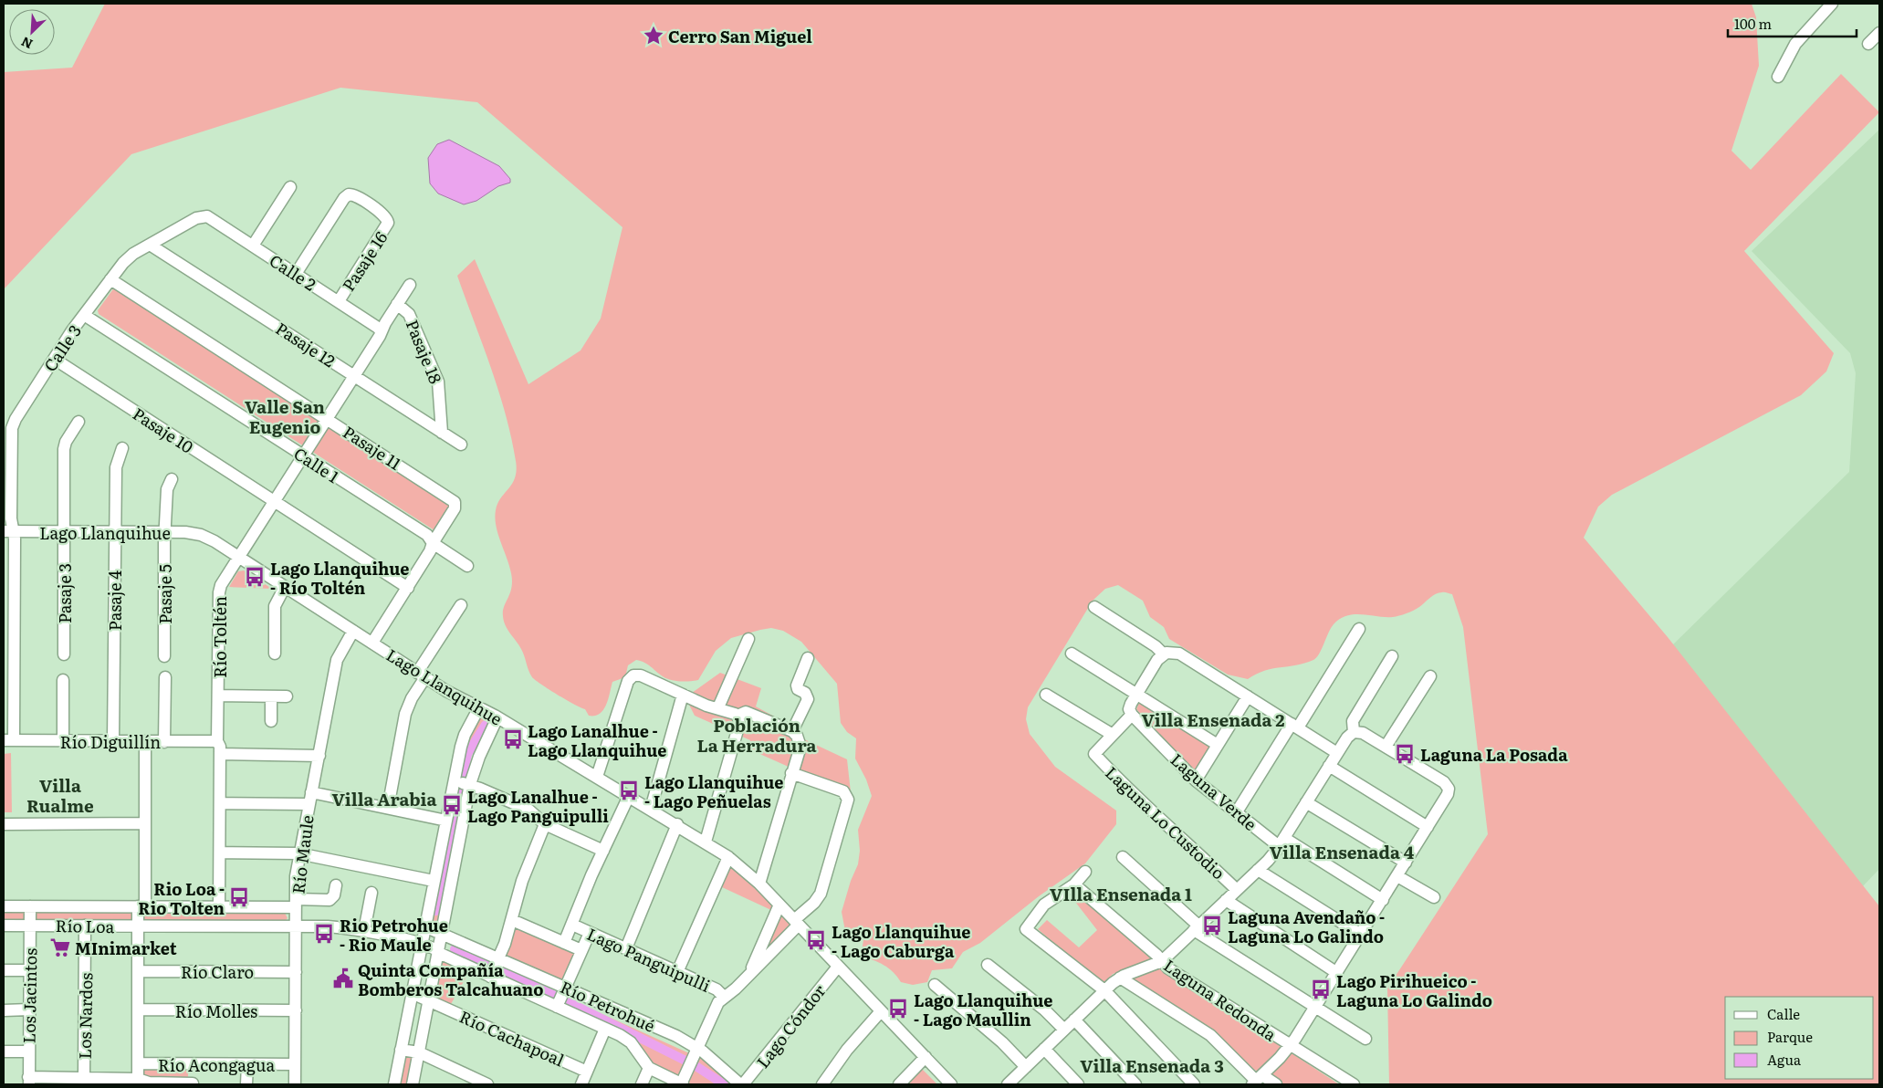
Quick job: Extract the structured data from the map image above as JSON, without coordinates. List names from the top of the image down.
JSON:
{
  "streets": {
    "street": [
      "Pasaje 16",
      "Calle 2",
      "Pasaje 12",
      "Calle 3",
      "Pasaje 18",
      "Pasaje 10",
      "Pasaje 11",
      "Calle 1",
      "Lago Llanquihue",
      "Pasaje 3",
      "Pasaje 5",
      "Pasaje 4",
      "Río Toltén",
      "Río Diguillín",
      "Laguna Verde",
      "Laguna Lo Custodio",
      "Río Maule",
      "Río Loa",
      "Lago Panguipulli",
      "Río Claro",
      "Los Jacintos",
      "Laguna Redonda",
      "Río Petrohué",
      "Río Molles",
      "Los Nardos",
      "Lago Cóndor",
      "Río Cachapoal",
      "Río Acongagua"
    ]
  },
  "crossings": [
    ["Pasaje 16", "Calle 2"],
    ["Calle 2", "Calle 3"],
    ["Calle 2", "Río Toltén"],
    ["Pasaje 12", "Calle 3"],
    ["Pasaje 12", "Pasaje 18"],
    ["Pasaje 12", "Río Toltén"],
    ["Calle 3", "Pasaje 10"],
    ["Calle 3", "Pasaje 11"],
    ["Calle 3", "Calle 1"],
    ["Calle 3", "Lago Llanquihue"],
    ["Calle 3", "Río Diguillín"],
    ["Pasaje 18", "Río Toltén"],
    ["Pasaje 10", "Pasaje 11"],
    ["Pasaje 10", "Río Toltén"],
    ["Pasaje 11", "Calle 1"],
    ["Pasaje 11", "Lago Llanquihue"],
    ["Pasaje 11", "Río Toltén"],
    ["Calle 1", "Río Toltén"],
    ["Lago Llanquihue", "Pasaje 3"],
    ["Lago Llanquihue", "Pasaje 5"],
    ["Lago Llanquihue", "Pasaje 4"],
    ["Lago Llanquihue", "Río Toltén"],
    ["Lago Llanquihue", "Río Maule"],
    ["Lago Llanquihue", "Lago Cóndor"],
    ["Pasaje 4", "Río Diguillín"],
    ["Río Toltén", "Río Diguillín"],
    ["Río Toltén", "Río Loa"],
    ["Río Maule", "Río Loa"],
    ["Río Maule", "Río Claro"],
    ["Río Maule", "Río Molles"],
    ["Río Maule", "Río Acongagua"],
    ["Río Loa", "Los Jacintos"],
    ["Río Loa", "Río Petrohué"],
    ["Río Loa", "Los Nardos"],
    ["Los Jacintos", "Río Acongagua"],
    ["Río Petrohué", "Lago Cóndor"],
    ["Los Nardos", "Río Acongagua"]
  ],
  "districts": [
    "Valle San Eugenio",
    "Villa Ensenada 2",
    "Población La Herradura",
    "Villa Rualme",
    "Villa Arabia",
    "Villa Ensenada 4",
    "VIlla Ensenada 1",
    "Villa Ensenada 3"
  ],
  "places": {
    "place": ["Cerro San Miguel"],
    "bus stop": [
      "Lago Llanquihue - Río Toltén",
      "Lago Lanalhue - Lago Llanquihue",
      "Laguna La Posada",
      "Lago Llanquihue - Lago Peñuelas",
      "Lago Lanalhue - Lago Panguipulli",
      "Rio Loa - Rio Tolten",
      "Laguna Avendaño - Laguna Lo Galindo",
      "Rio Petrohue - Rio Maule",
      "Lago Llanquihue - Lago Caburga",
      "Lago Pirihueico - Laguna Lo Galindo",
      "Lago Llanquihue - Lago Maullin"
    ],
    "supermarket": ["MInimarket"],
    "public building": ["Quinta Compañía Bomberos Talcahuano"]
  },
  "legend": ["Calle", "Parque", "Agua"],
  "scale_bar": "100 m",
  "north": "bottom left"
}
